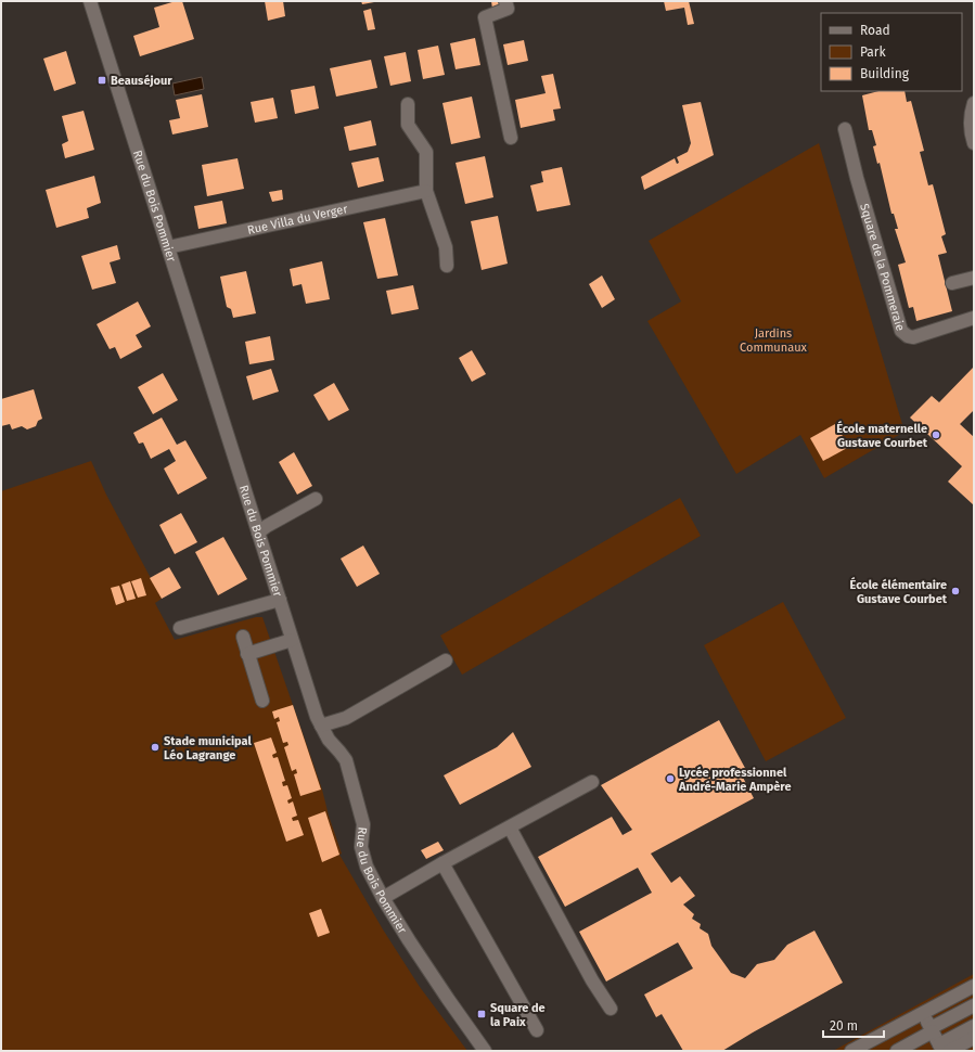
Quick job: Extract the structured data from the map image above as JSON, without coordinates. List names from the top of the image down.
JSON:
{
  "streets": {
    "street": ["Rue du Bois Pommier", "Rue Villa du Verger", "Square de la Pommeraie"]
  },
  "crossings": [
    ["Rue du Bois Pommier", "Rue Villa du Verger"]
  ],
  "parks": ["Jardins Communaux"],
  "places": {
    "transit": ["Beauséjour", "Square de la Paix"],
    "other": [
      "École maternelle Gustave Courbet",
      "École élémentaire Gustave Courbet",
      "Stade municipal Léo Lagrange",
      "Lycée professionnel André-Marie Ampère"
    ]
  },
  "legend": ["Road", "Park", "Building"],
  "scale_bar": "20 m"
}
